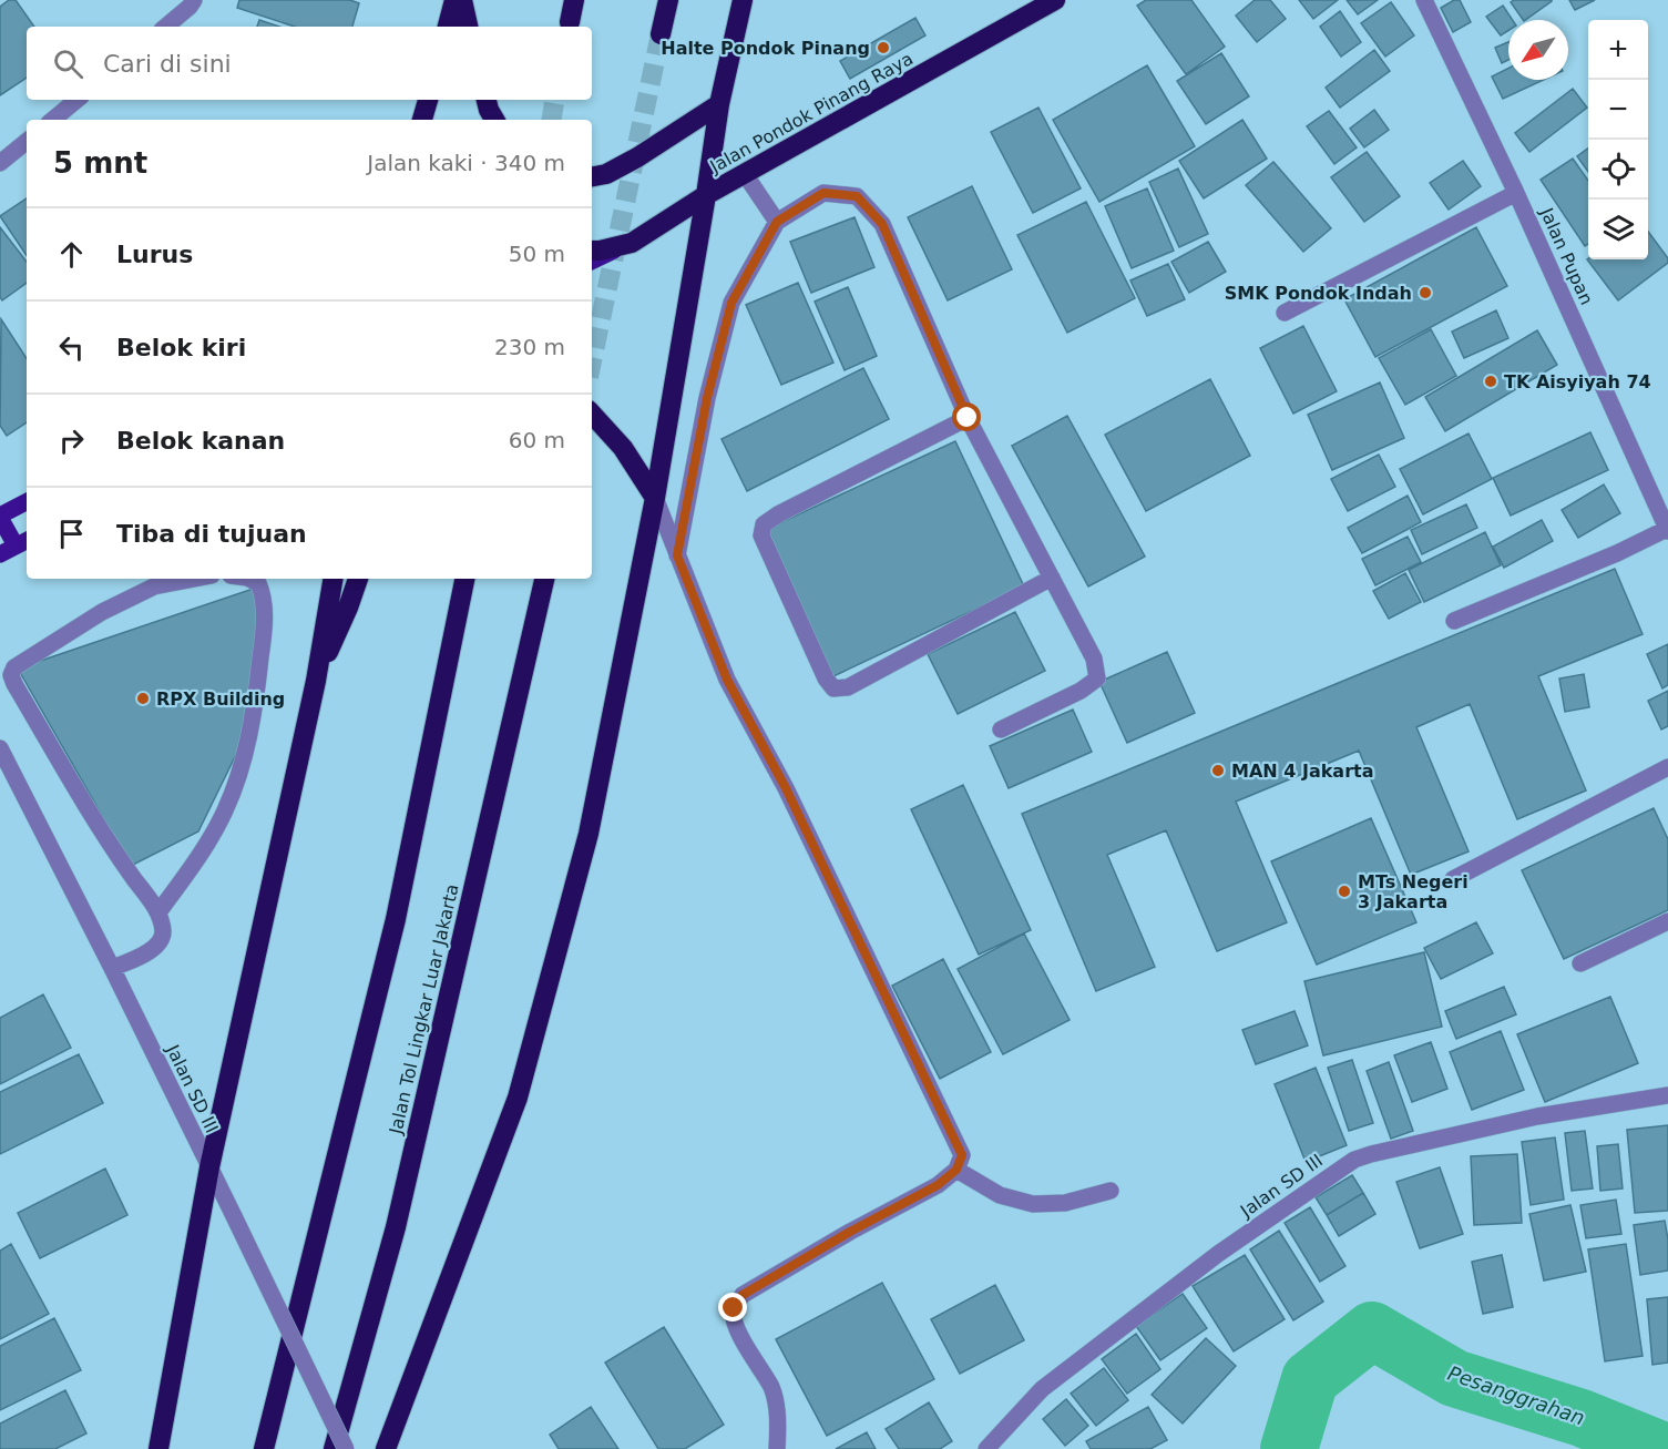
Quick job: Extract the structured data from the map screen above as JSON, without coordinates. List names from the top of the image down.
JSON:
{
  "streets": {
    "highway": ["Jalan Pondok Pinang Raya", "Jalan Tol Lingkar Luar Jakarta"],
    "street": ["Jalan Pupan", "Jalan SD III"]
  },
  "water": ["Pesanggrahan"],
  "places": [
    "Halte Pondok Pinang",
    "SMK Pondok Indah",
    "TK Aisyiyah 74",
    "RPX Building",
    "MAN 4 Jakarta",
    "MTs Negeri 3 Jakarta"
  ],
  "north": "bottom left",
  "page": {
    "map_buttons": ["+", "−"],
    "search": "Cari di sini",
    "heading": ["5 mnt", "Jalan kaki · 340 m"],
    "list": [
      ["Lurus", "50 m"],
      ["Belok kiri", "230 m"],
      ["Belok kanan", "60 m"],
      "Tiba di tujuan"
    ]
  }
}
